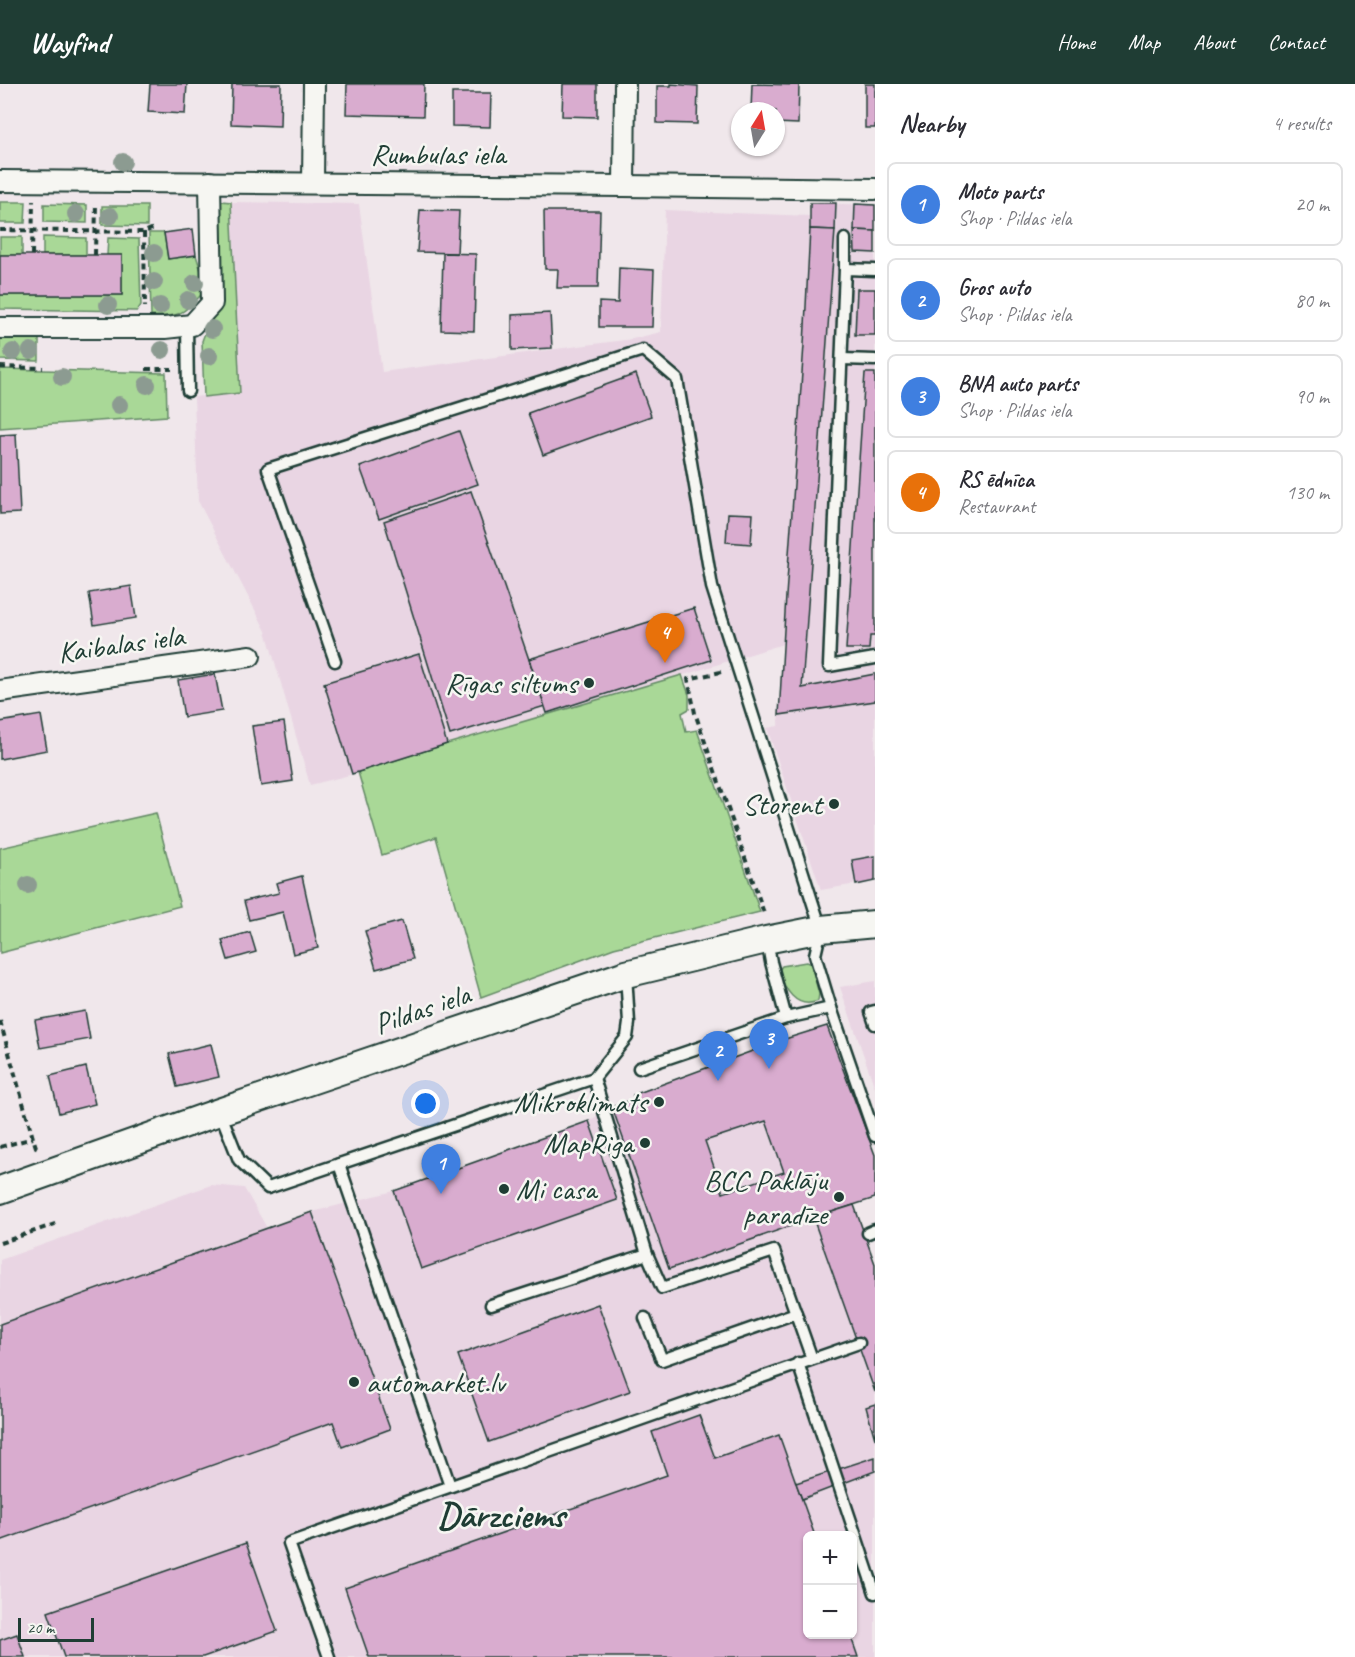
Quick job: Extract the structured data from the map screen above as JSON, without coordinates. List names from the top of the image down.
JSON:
{
  "streets": {
    "street": ["Rumbulas iela", "Kaibalas iela", "Pildas iela"]
  },
  "districts": ["Dārzciems"],
  "places": [
    "Rīgas siltums",
    "Storent",
    "Mikroklimats",
    "MapRiga",
    "Mi casa",
    "BCC Paklāju paradīze",
    "automarket.lv"
  ],
  "scale_bar": "20 m",
  "north": "top",
  "page": {
    "header": "Wayfind",
    "nav": [
      "Home",
      "Map",
      "About",
      "Contact"
    ],
    "heading": ["Nearby", "4 results"],
    "list": [
      {
        "mark": "1",
        "name": "Moto parts",
        "note": "Shop · Pildas iela",
        "value": "20 m"
      },
      {
        "mark": "2",
        "name": "Gros auto",
        "note": "Shop · Pildas iela",
        "value": "80 m"
      },
      {
        "mark": "3",
        "name": "BNA auto parts",
        "note": "Shop · Pildas iela",
        "value": "90 m"
      },
      {
        "mark": "4",
        "name": "RS ēdnīca",
        "note": "Restaurant",
        "value": "130 m"
      }
    ],
    "pins": [
      "4",
      "3",
      "2",
      "1"
    ],
    "map_buttons": ["+", "−"],
    "scale": "20 m"
  }
}
